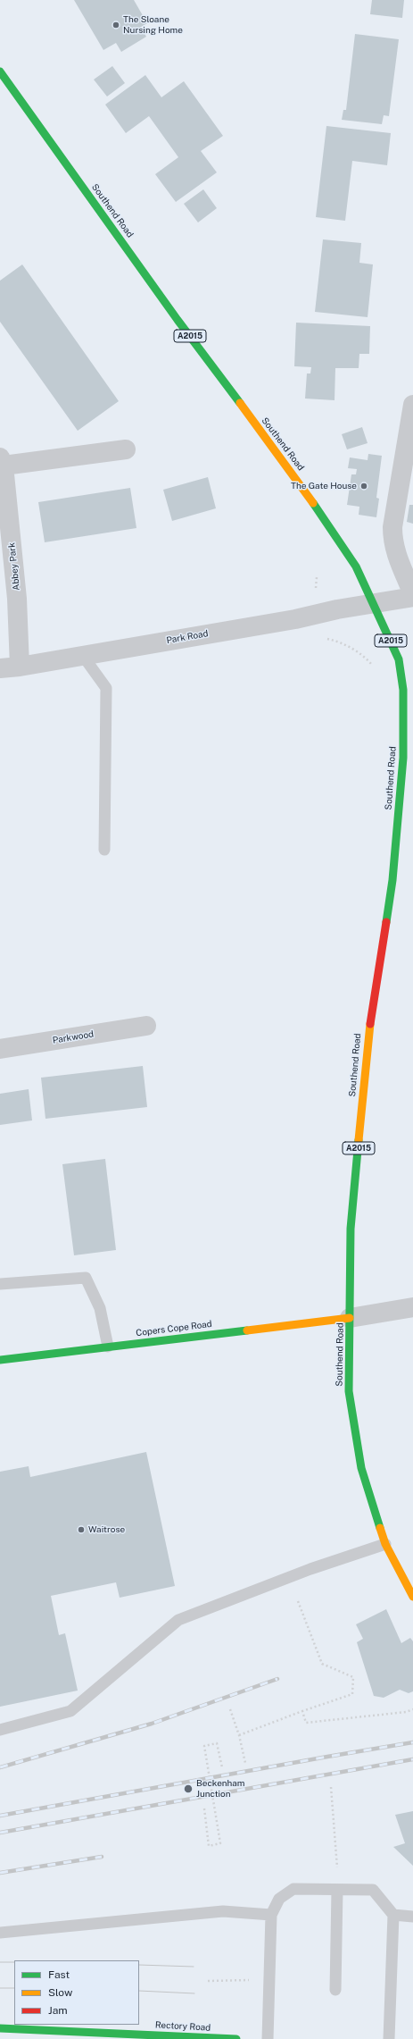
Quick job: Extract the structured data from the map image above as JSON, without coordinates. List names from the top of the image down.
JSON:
{
  "streets": {
    "main road": [
      "Southend Road",
      "A2015",
      "Copers Cope Road",
      "Rectory Road"
    ],
    "street": ["Abbey Park", "Park Road", "Parkwood"]
  },
  "crossings": [
    ["Southend Road", "Park Road"],
    ["Southend Road", "Copers Cope Road"],
    ["Abbey Park", "Park Road"]
  ],
  "places": [
    "The Sloane Nursing Home",
    "The Gate House",
    "Waitrose",
    "Beckenham Junction"
  ],
  "legend": ["Fast", "Slow", "Jam"]
}
